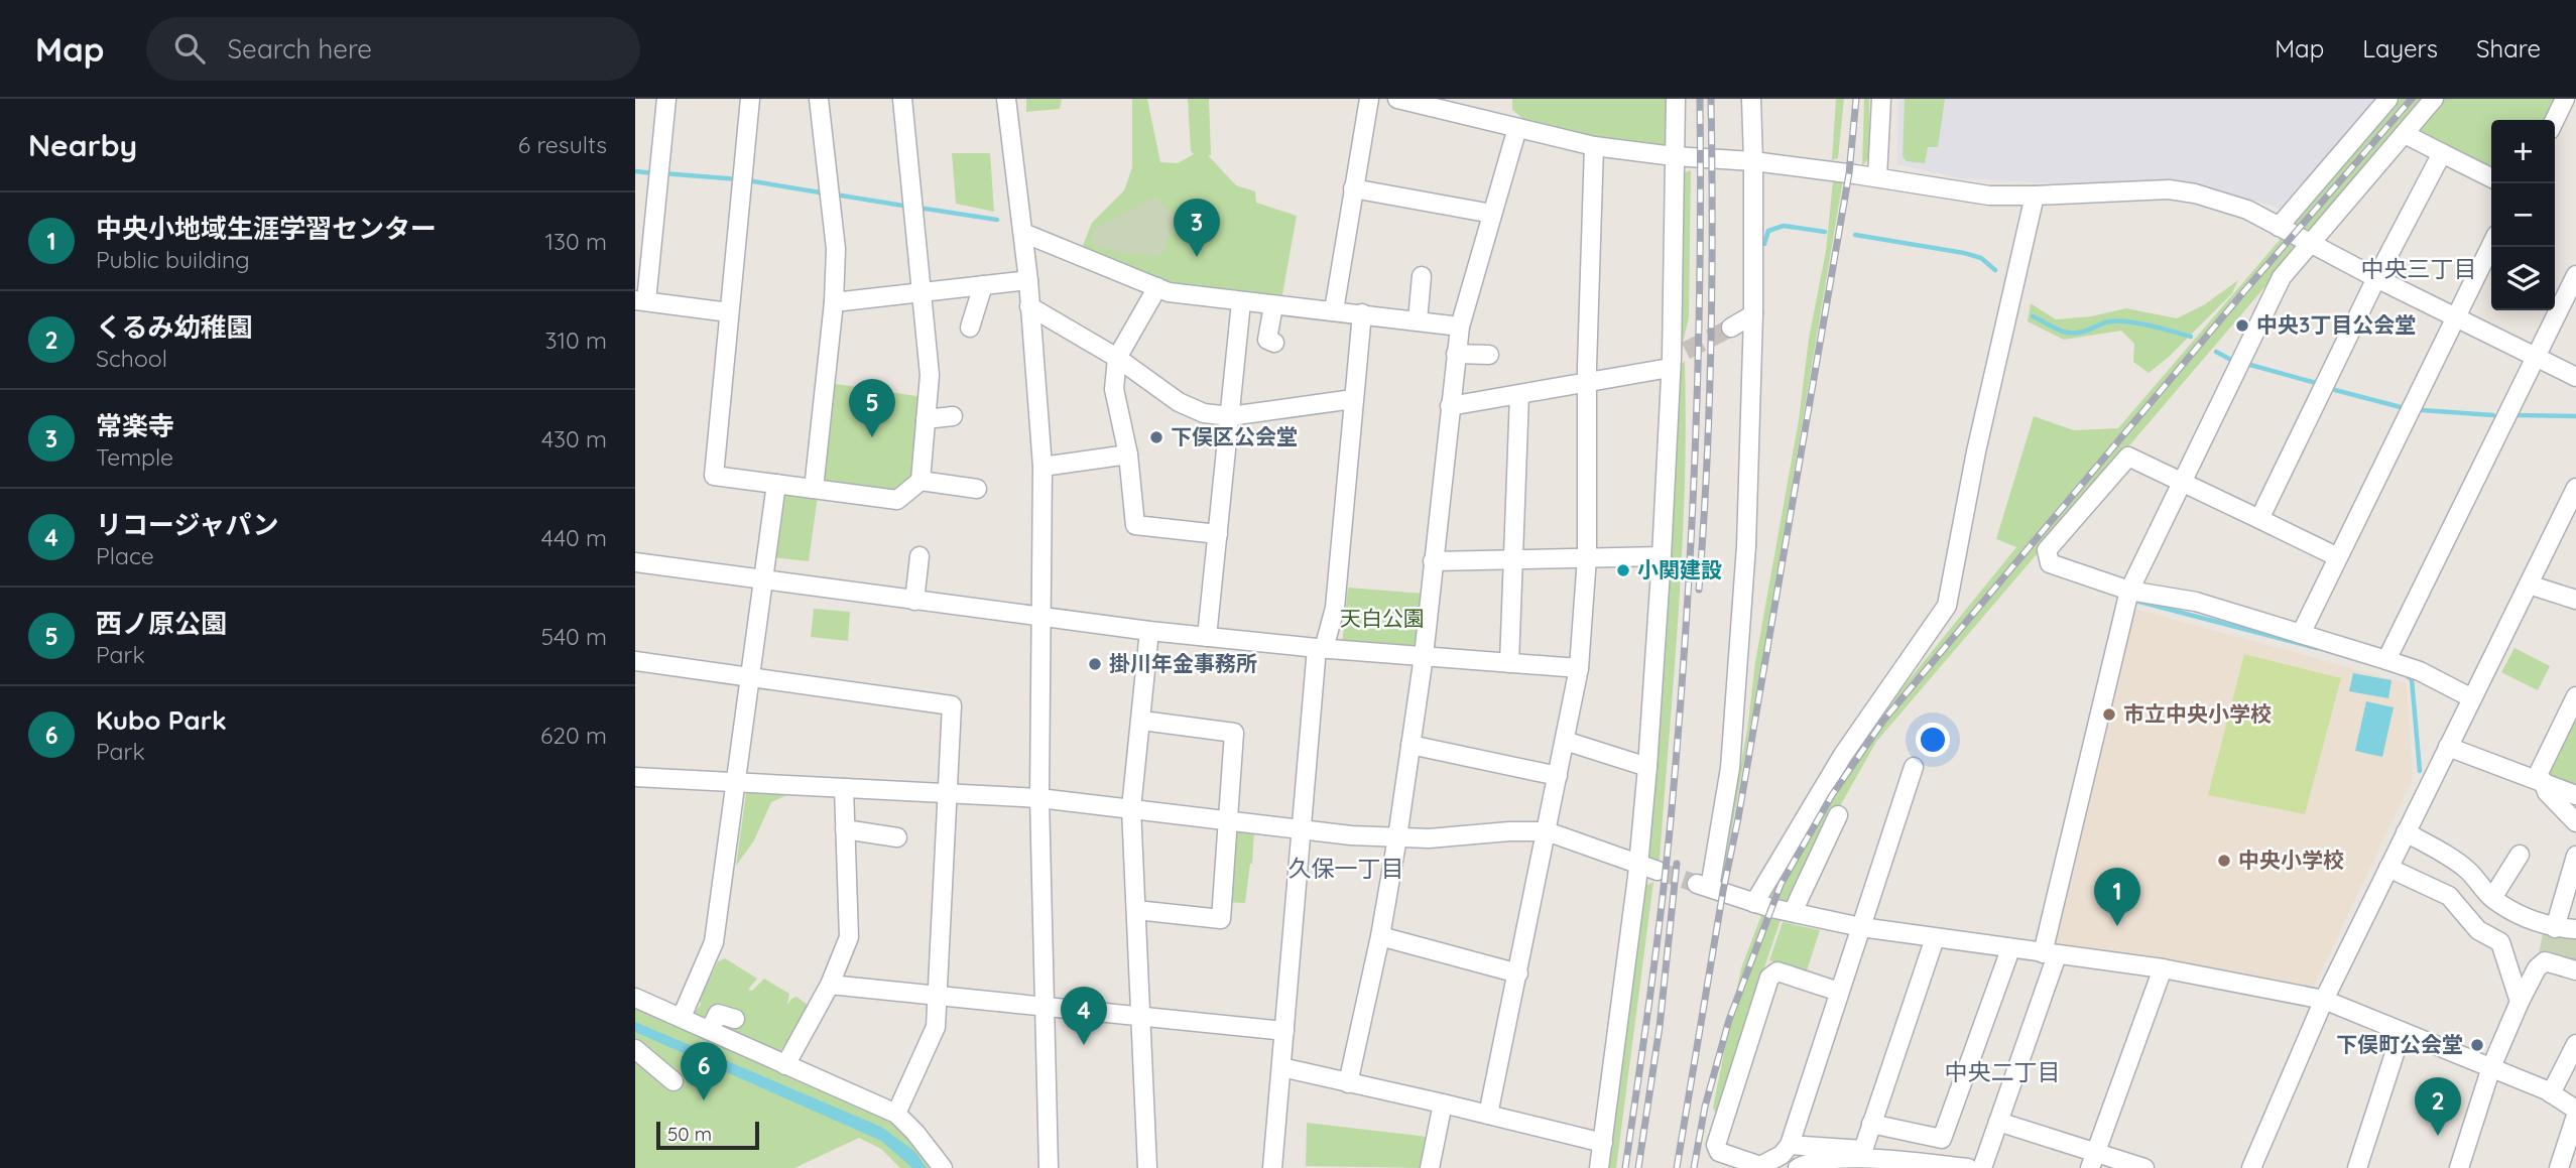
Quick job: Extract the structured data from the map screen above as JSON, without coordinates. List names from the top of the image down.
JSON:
{
  "districts": ["中央三丁目", "久保一丁目", "中央二丁目"],
  "parks": ["天白公園"],
  "places": [
    "中央3丁目公会堂",
    "下俣区公会堂",
    "小関建設",
    "掛川年金事務所",
    "市立中央小学校",
    "中央小学校",
    "下俣町公会堂"
  ],
  "scale_bar": "50 m",
  "page": {
    "header": "Map",
    "search": "Search here",
    "nav": ["Map", "Layers", "Share"],
    "heading": ["Nearby", "6 results"],
    "map_buttons": ["+", "−"],
    "list": [
      {
        "mark": "1",
        "name": "中央小地域生涯学習センター",
        "note": "Public building",
        "value": "130 m"
      },
      {
        "mark": "2",
        "name": "くるみ幼稚園",
        "note": "School",
        "value": "310 m"
      },
      {
        "mark": "3",
        "name": "常楽寺",
        "note": "Temple",
        "value": "430 m"
      },
      {
        "mark": "4",
        "name": "リコージャパン",
        "note": "Place",
        "value": "440 m"
      },
      {
        "mark": "5",
        "name": "西ノ原公園",
        "note": "Park",
        "value": "540 m"
      },
      {
        "mark": "6",
        "name": "Kubo Park",
        "note": "Park",
        "value": "620 m"
      }
    ],
    "pins": [
      "3",
      "5",
      "1",
      "4",
      "6",
      "2"
    ],
    "scale": "50 m"
  }
}
